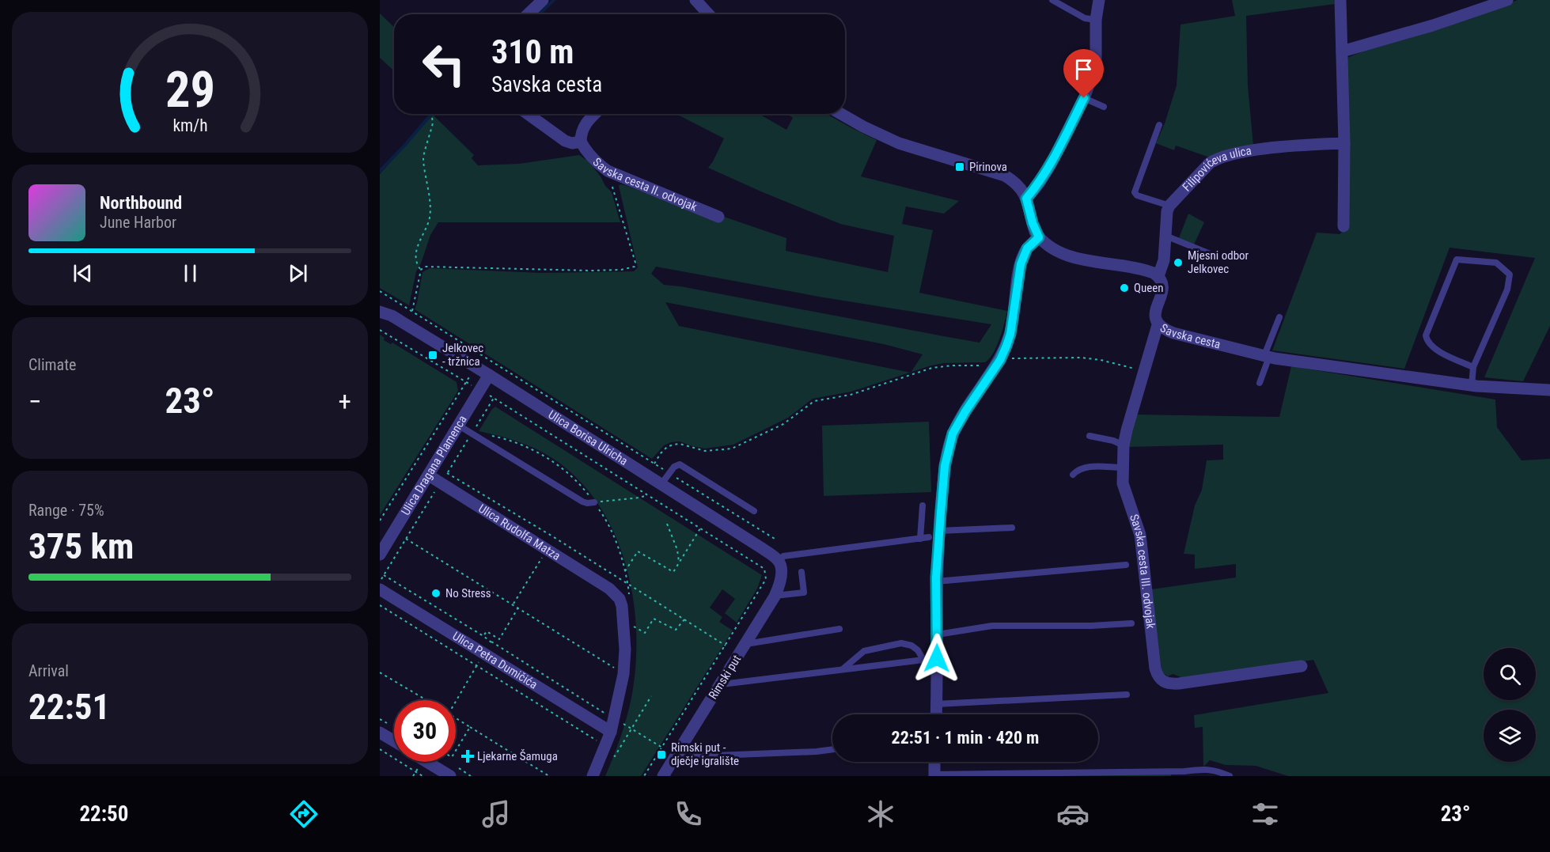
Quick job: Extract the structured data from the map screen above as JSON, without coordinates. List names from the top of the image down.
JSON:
{
  "streets": {
    "street": [
      "Filipovićeva ulica",
      "Savska cesta II. odvojak",
      "Savska cesta",
      "Ulica Borisa Ulricha",
      "Ulica Dragana Plamenca",
      "Ulica Rudolfa Matza",
      "Savska cesta III. odvojak",
      "Ulica Petra Dumičića",
      "Rimski put"
    ]
  },
  "crossings": [
    ["Savska cesta", "Savska cesta III. odvojak"],
    ["Ulica Borisa Ulricha", "Ulica Dragana Plamenca"],
    ["Ulica Borisa Ulricha", "Rimski put"],
    ["Ulica Dragana Plamenca", "Ulica Rudolfa Matza"],
    ["Ulica Rudolfa Matza", "Ulica Petra Dumičića"]
  ],
  "places": {
    "transit": ["Pirinova", "Jelkovec - tržnica", "Rimski put - dječje igralište"],
    "other": ["Mjesni odbor Jelkovec", "Queen", "No Stress"],
    "health": ["Ljekarne Šamuga"]
  },
  "page": {
    "turn": ["310 m", "Savska cesta"],
    "song": ["Northbound", "June Harbor"],
    "tile": [
      "Climate",
      ["Range · 75%", "375 km"],
      ["Arrival", "22:51"]
    ],
    "heat": ["−", "23°", "+"],
    "limit": "30",
    "trip": "22:51 · 1 min · 420 m",
    "tabs": ["22:50", "23°"],
    "gauge": ["29", "km/h"]
  }
}
